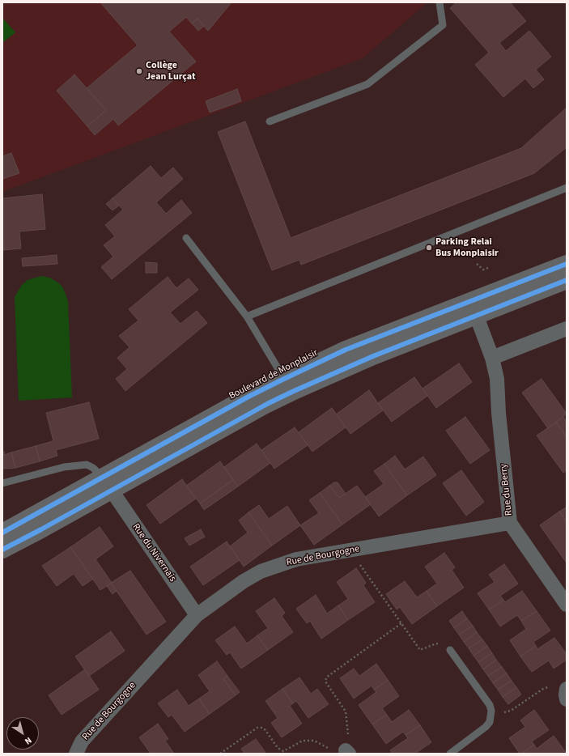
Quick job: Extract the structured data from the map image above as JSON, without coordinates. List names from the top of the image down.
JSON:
{
  "streets": {
    "main road": ["Boulevard de Monplaisir"],
    "street": ["Rue du Berry", "Rue du Nivernais", "Rue de Bourgogne"]
  },
  "crossings": [
    ["Boulevard de Monplaisir", "Rue du Nivernais"],
    ["Rue du Berry", "Rue de Bourgogne"],
    ["Rue du Nivernais", "Rue de Bourgogne"]
  ],
  "places": ["Collège Jean Lurçat", "Parking Relai Bus Monplaisir"],
  "north": "bottom right"
}
